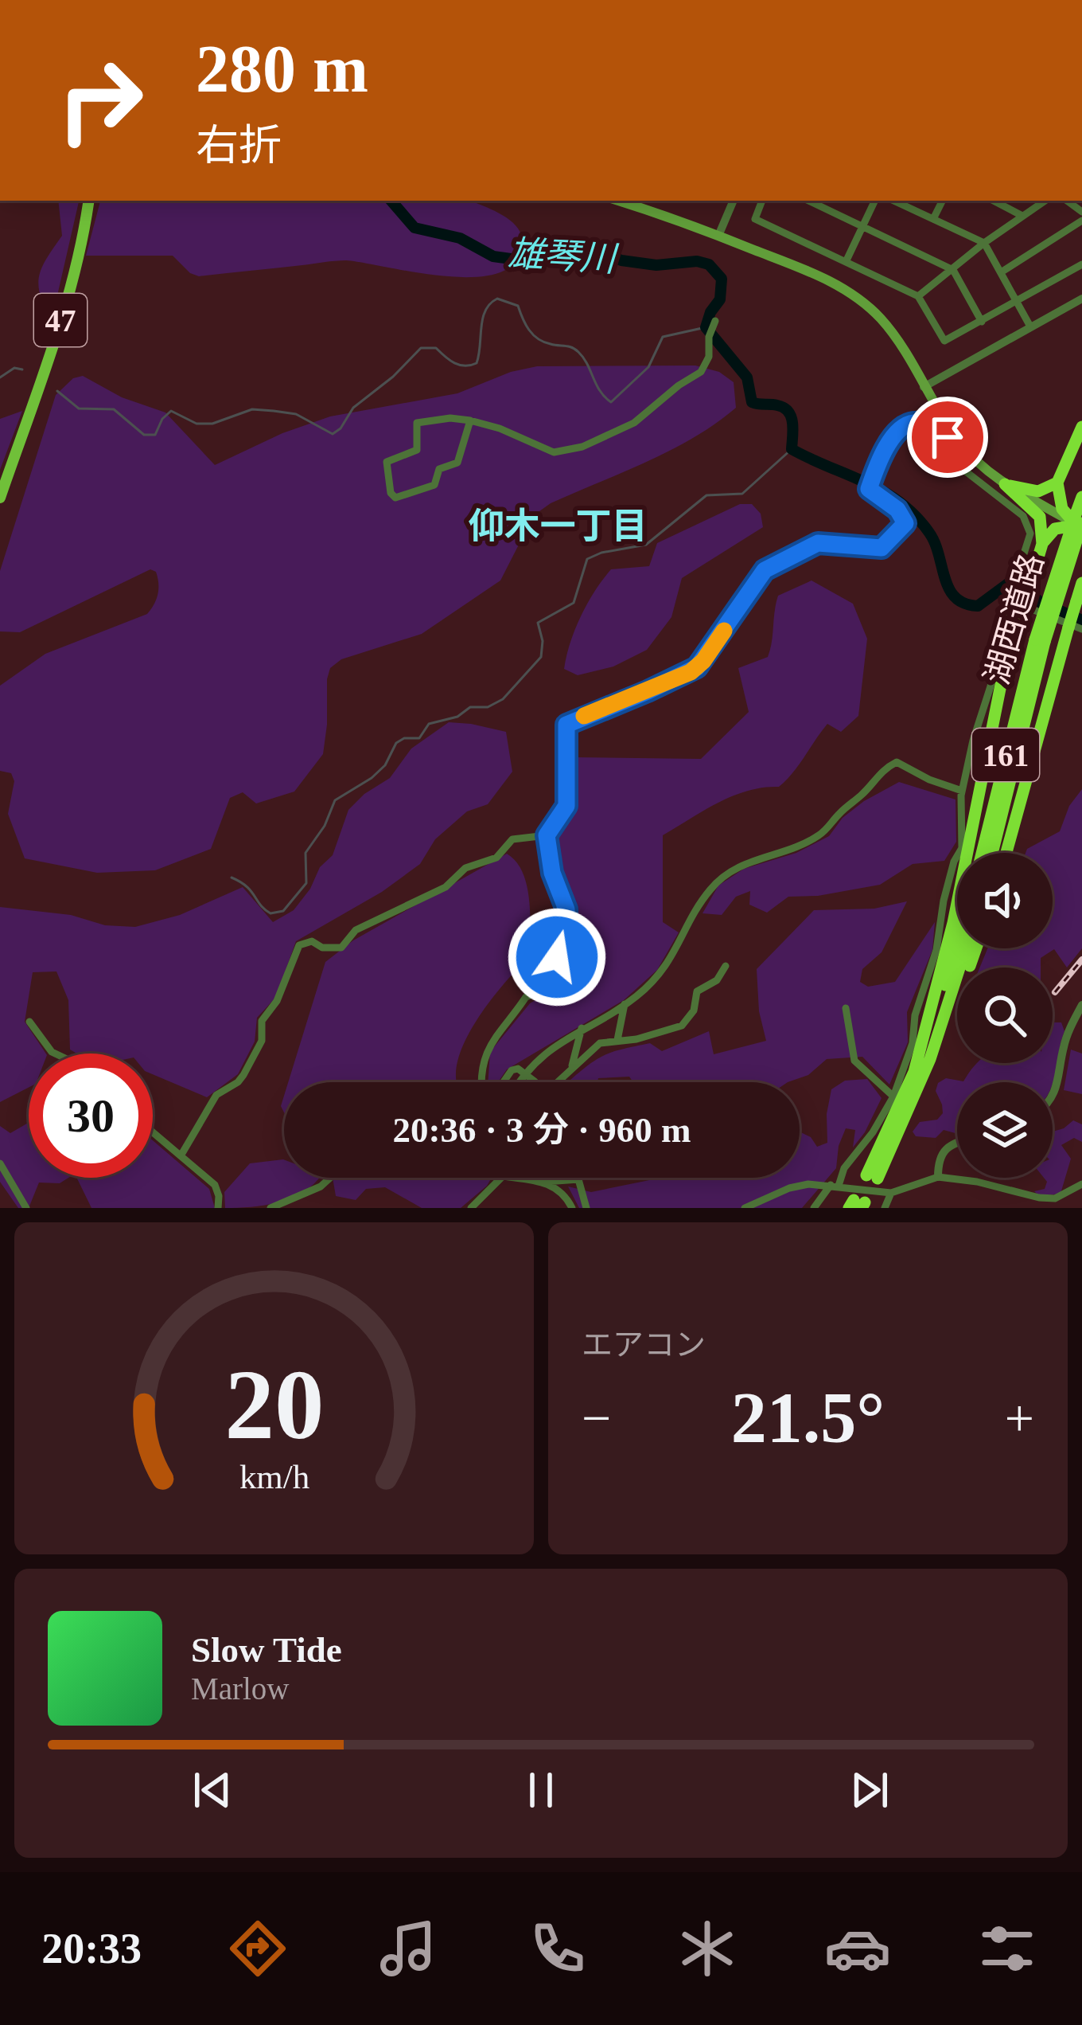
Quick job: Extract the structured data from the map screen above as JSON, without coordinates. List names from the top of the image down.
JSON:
{
  "streets": {
    "highway": ["湖西道路", "161"],
    "main road": ["47"]
  },
  "districts": ["仰木一丁目"],
  "water": ["雄琴川"],
  "page": {
    "turn": ["280 m", "右折"],
    "limit": "30",
    "trip": "20:36 · 3 分 · 960 m",
    "tile": "エアコン",
    "heat": ["−", "21.5°", "+"],
    "song": ["Slow Tide", "Marlow"],
    "tabs": "20:33",
    "gauge": ["20", "km/h"]
  }
}
